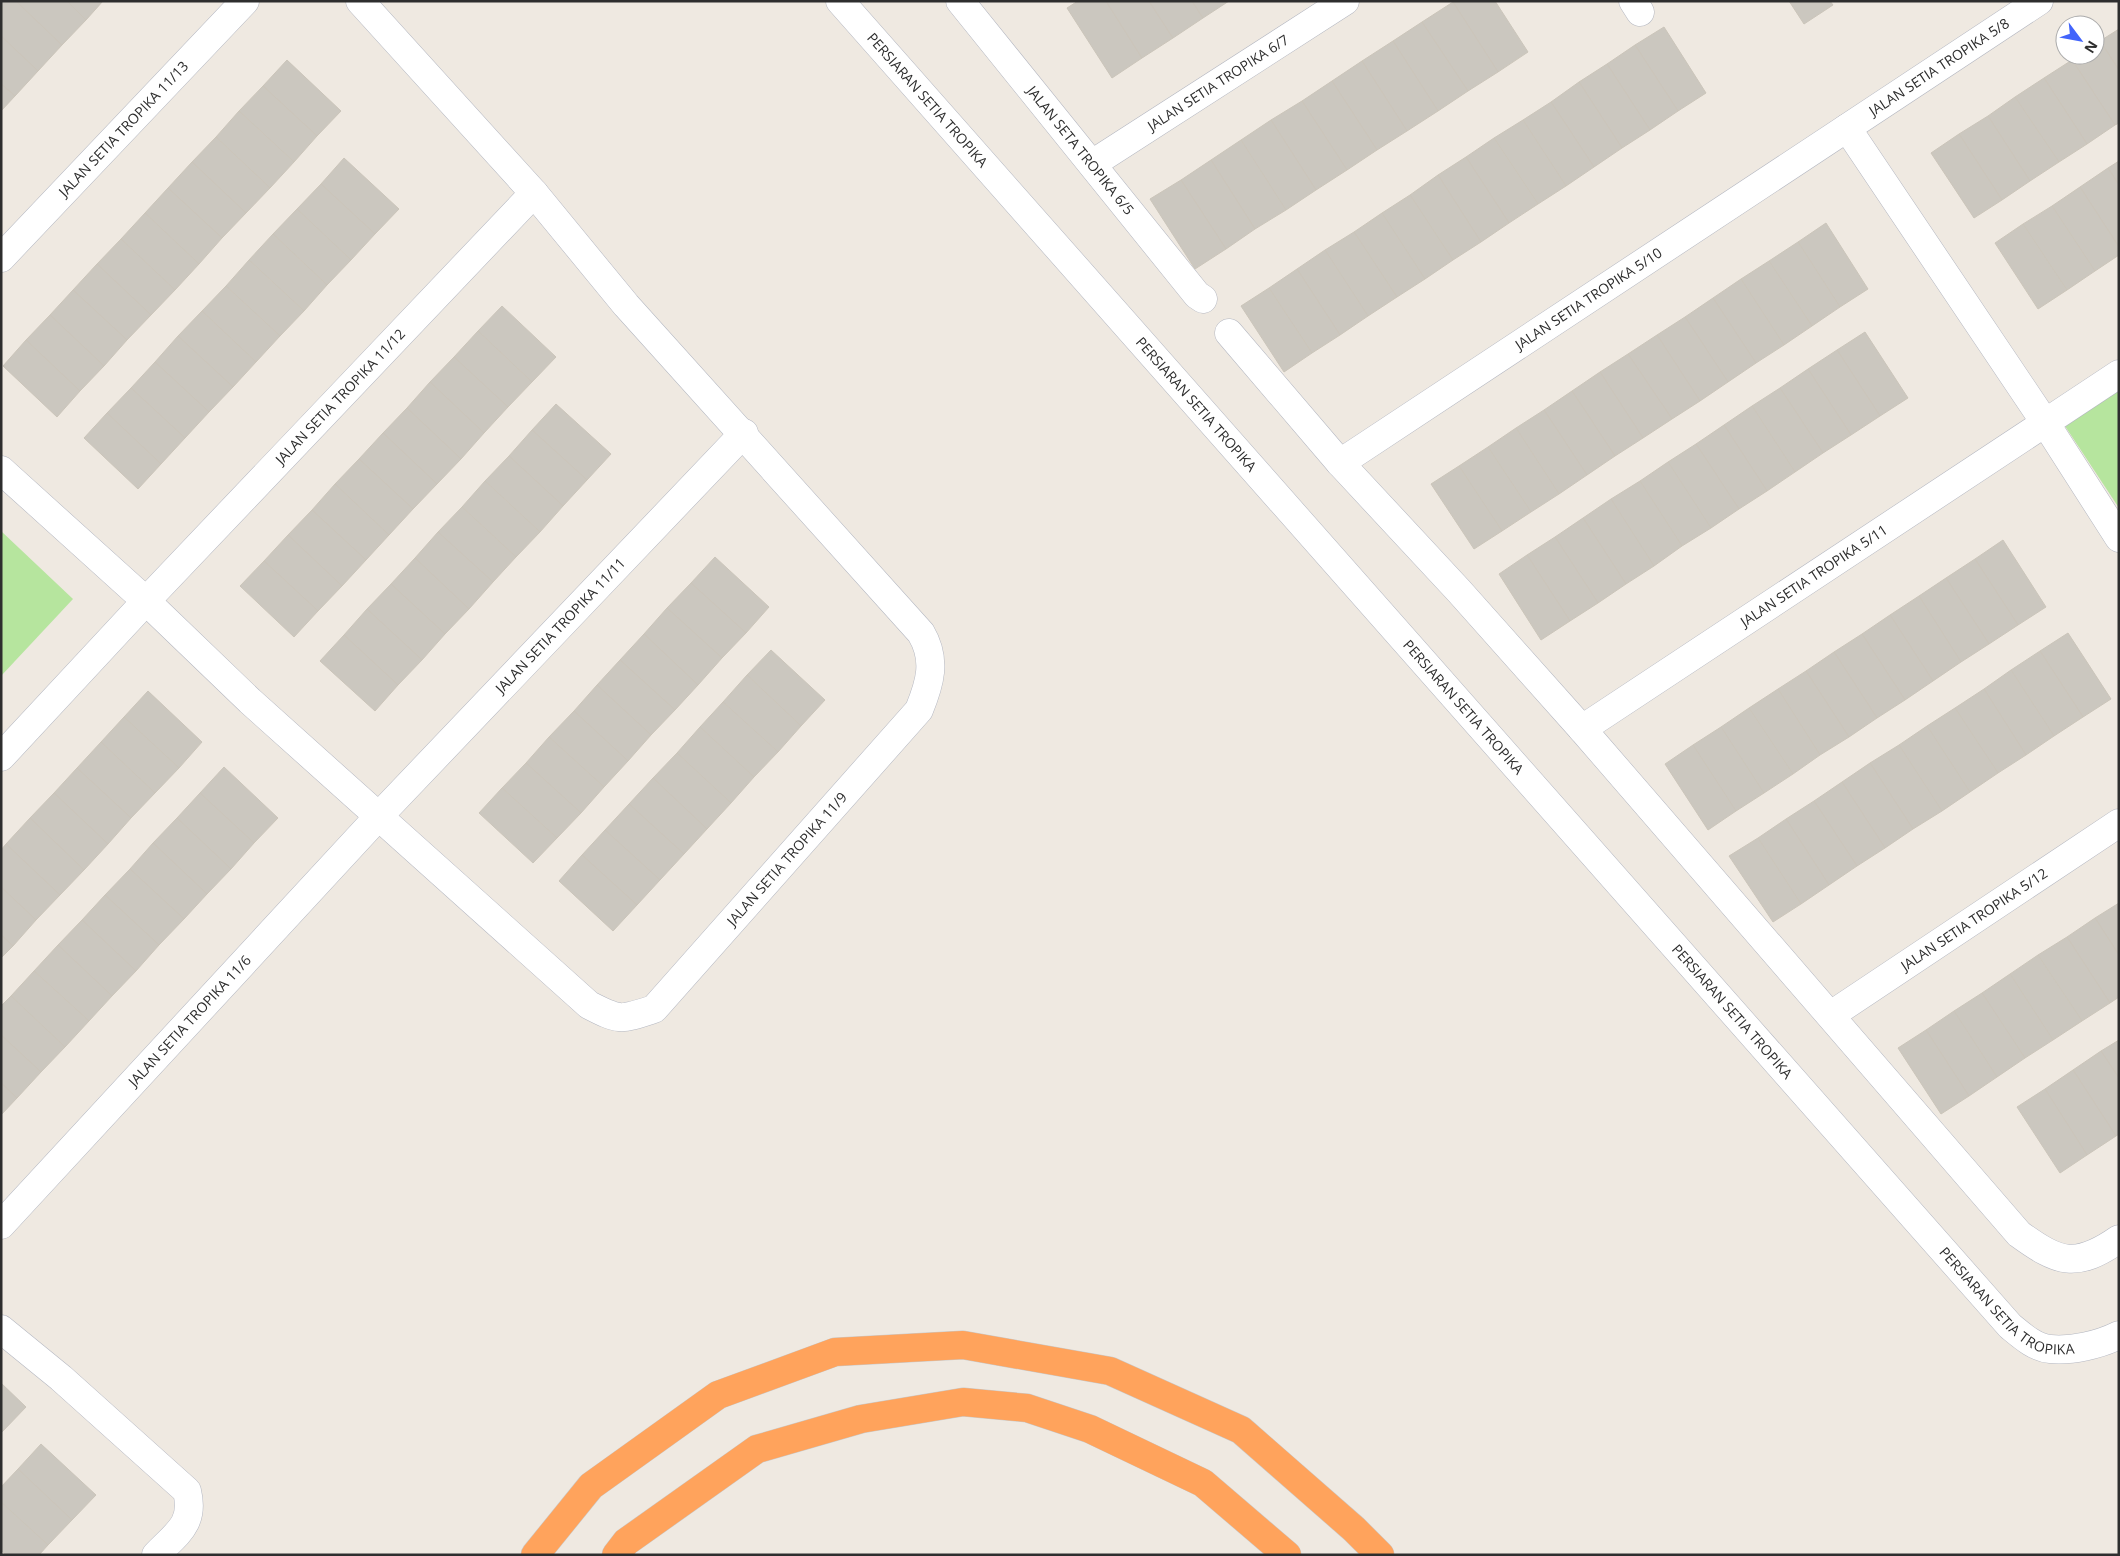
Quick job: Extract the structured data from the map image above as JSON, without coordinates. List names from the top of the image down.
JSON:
{
  "streets": {
    "street": [
      "JALAN SETIA TROPIKA 5/8",
      "JALAN SETIA TROPIKA 6/7",
      "PERSIARAN SETIA TROPIKA",
      "JALAN SETIA TROPIKA 11/13",
      "JALAN SETA TROPIKA 6/5",
      "JALAN SETIA TROPIKA 5/10",
      "JALAN SETIA TROPIKA 11/12",
      "JALAN SETIA TROPIKA 5/11",
      "JALAN SETIA TROPIKA 11/11",
      "JALAN SETIA TROPIKA 11/9",
      "JALAN SETIA TROPIKA 5/12",
      "JALAN SETIA TROPIKA 11/6"
    ]
  },
  "crossings": [
    ["JALAN SETIA TROPIKA 5/8", "JALAN SETIA TROPIKA 5/10"],
    ["JALAN SETIA TROPIKA 6/7", "JALAN SETA TROPIKA 6/5"],
    ["JALAN SETIA TROPIKA 11/11", "JALAN SETIA TROPIKA 11/9"],
    ["JALAN SETIA TROPIKA 11/11", "JALAN SETIA TROPIKA 11/6"],
    ["JALAN SETIA TROPIKA 11/9", "JALAN SETIA TROPIKA 11/6"]
  ],
  "north": "bottom right"
}
